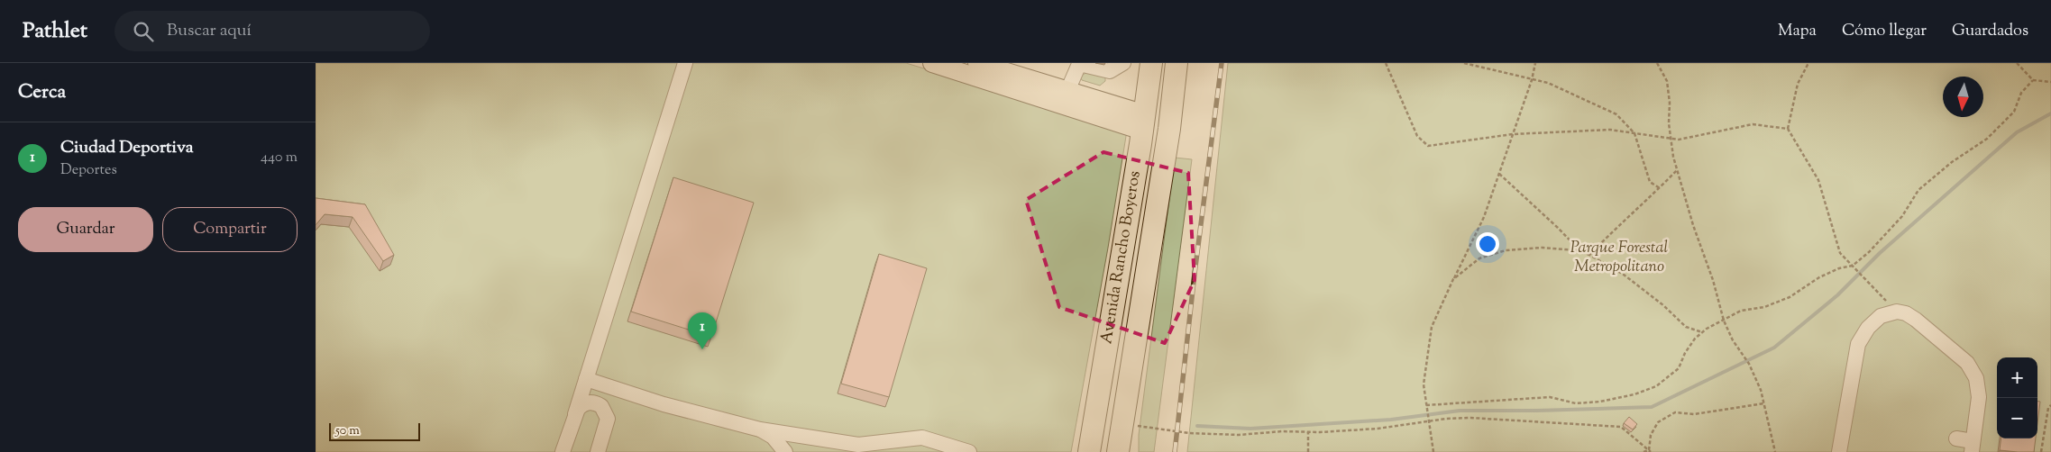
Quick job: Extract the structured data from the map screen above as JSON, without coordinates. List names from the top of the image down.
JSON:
{
  "streets": {
    "highway": ["Avenida Rancho Boyeros"]
  },
  "parks": ["Parque Forestal Metropolitano"],
  "scale_bar": "50 m",
  "north": "bottom",
  "page": {
    "header": "Pathlet",
    "search": "Buscar aquí",
    "nav": ["Mapa", "Cómo llegar", "Guardados"],
    "heading": "Cerca",
    "list": [
      {
        "mark": "1",
        "name": "Ciudad Deportiva",
        "note": "Deportes",
        "value": "440 m"
      }
    ],
    "buttons": ["Guardar", "Compartir"],
    "pins": "1",
    "map_buttons": ["+", "−"],
    "scale": "50 m"
  }
}
